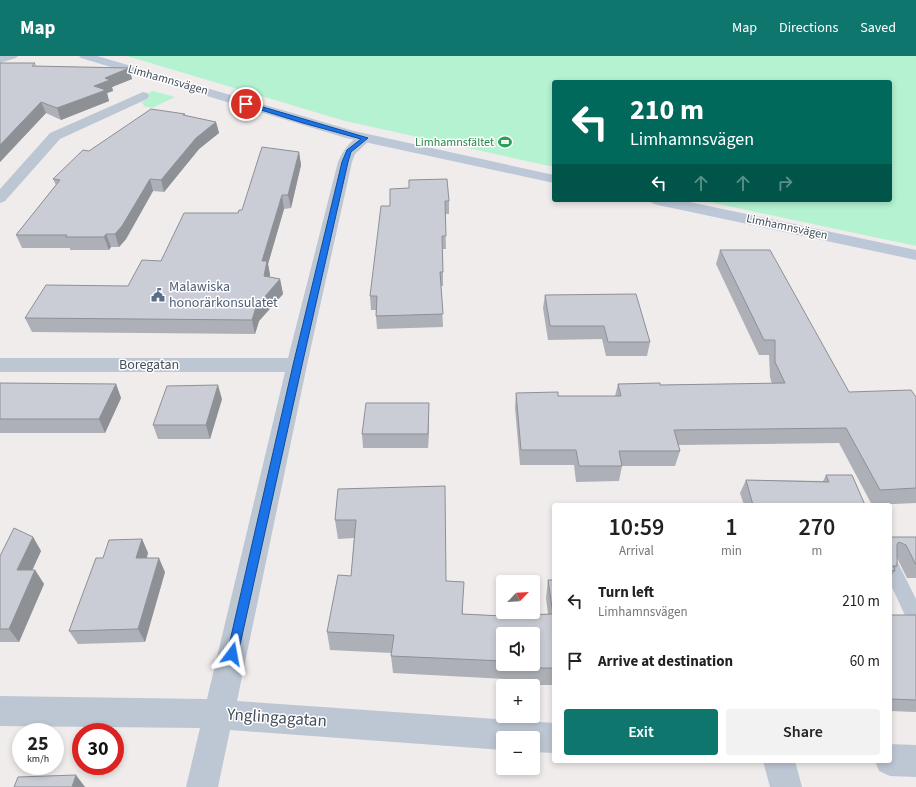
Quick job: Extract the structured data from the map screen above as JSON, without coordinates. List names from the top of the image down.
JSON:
{
  "streets": {
    "main road": ["Limhamnsvägen"],
    "street": ["Boregatan", "Ynglingagatan"]
  },
  "places": {
    "sports": ["Limhamnsfältet"],
    "public building": ["Malawiska honorärkonsulatet"]
  },
  "north": "top right",
  "page": {
    "header": "Map",
    "nav": ["Map", "Directions", "Saved"],
    "turn": ["210 m", "Limhamnsvägen"],
    "eta": [
      "10:59",
      "Arrival",
      "1",
      "min",
      "270",
      "m"
    ],
    "list": [
      {
        "name": "Turn left",
        "note": "Limhamnsvägen",
        "value": "210 m"
      },
      {
        "name": "Arrive at destination",
        "value": "60 m"
      }
    ],
    "map_buttons": ["+", "−"],
    "buttons": ["Exit", "Share"],
    "speed": "25 km/h",
    "limit": "30"
  }
}
